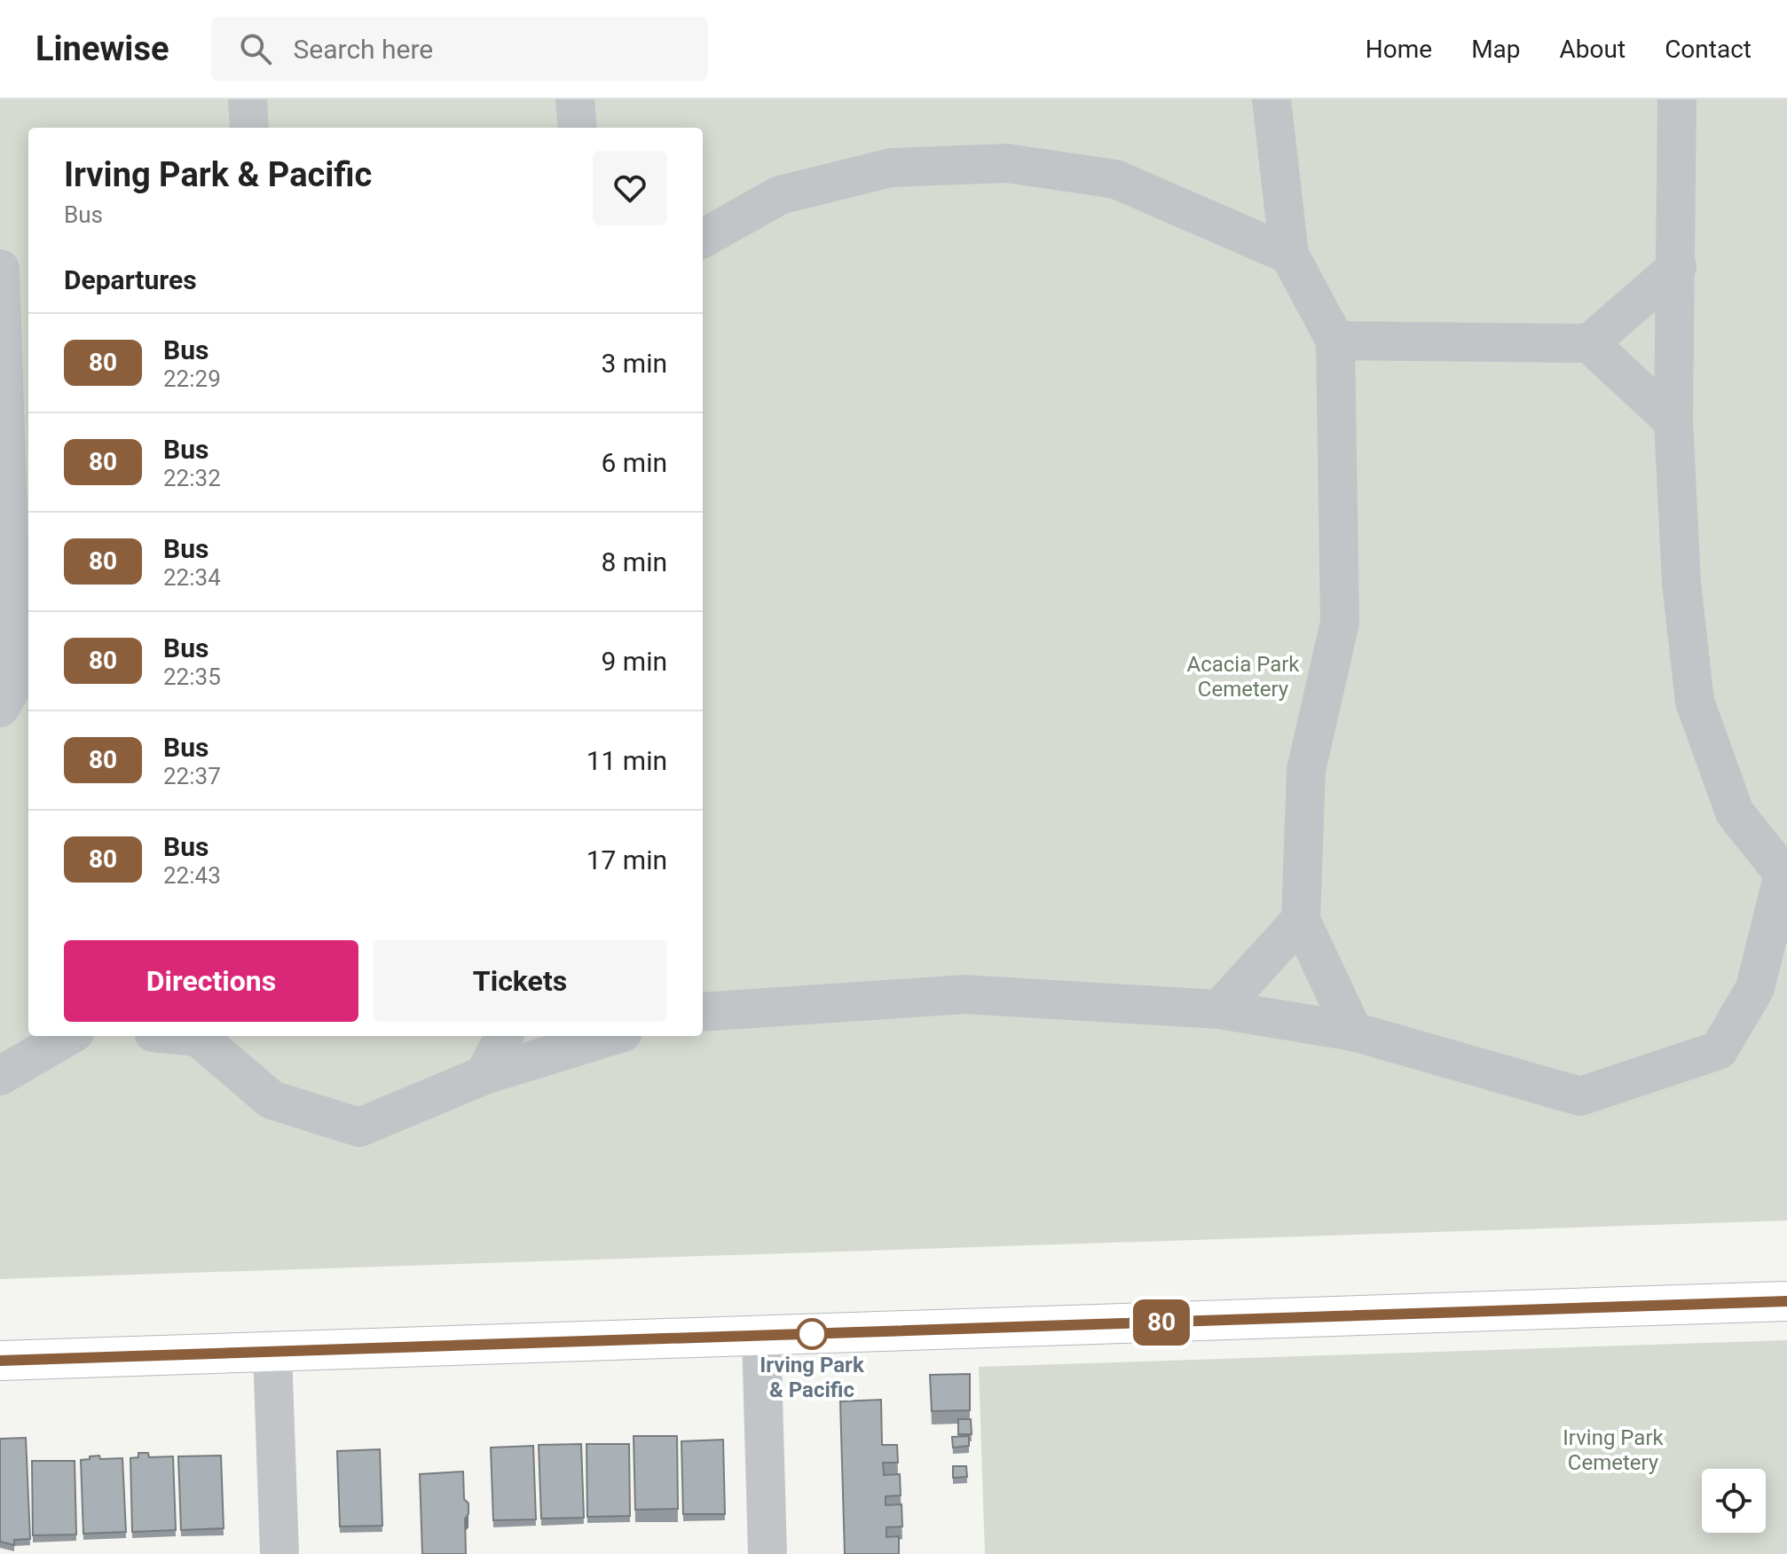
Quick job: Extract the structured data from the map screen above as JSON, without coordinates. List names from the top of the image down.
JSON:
{
  "parks": ["Acacia Park Cemetery", "Irving Park Cemetery"],
  "places": ["Irving Park & Pacific"],
  "lines": ["bus line 80"],
  "page": {
    "header": "Linewise",
    "search": "Search here",
    "nav": [
      "Home",
      "Map",
      "About",
      "Contact"
    ],
    "on_map": "80",
    "heading": [
      ["Irving Park & Pacific", "Bus"],
      "Departures"
    ],
    "list": [
      {
        "mark": "80",
        "name": "Bus",
        "note": "22:29",
        "value": "3 min"
      },
      {
        "mark": "80",
        "name": "Bus",
        "note": "22:32",
        "value": "6 min"
      },
      {
        "mark": "80",
        "name": "Bus",
        "note": "22:34",
        "value": "8 min"
      },
      {
        "mark": "80",
        "name": "Bus",
        "note": "22:35",
        "value": "9 min"
      },
      {
        "mark": "80",
        "name": "Bus",
        "note": "22:37",
        "value": "11 min"
      },
      {
        "mark": "80",
        "name": "Bus",
        "note": "22:43",
        "value": "17 min"
      }
    ],
    "buttons": ["Directions", "Tickets"]
  }
}
